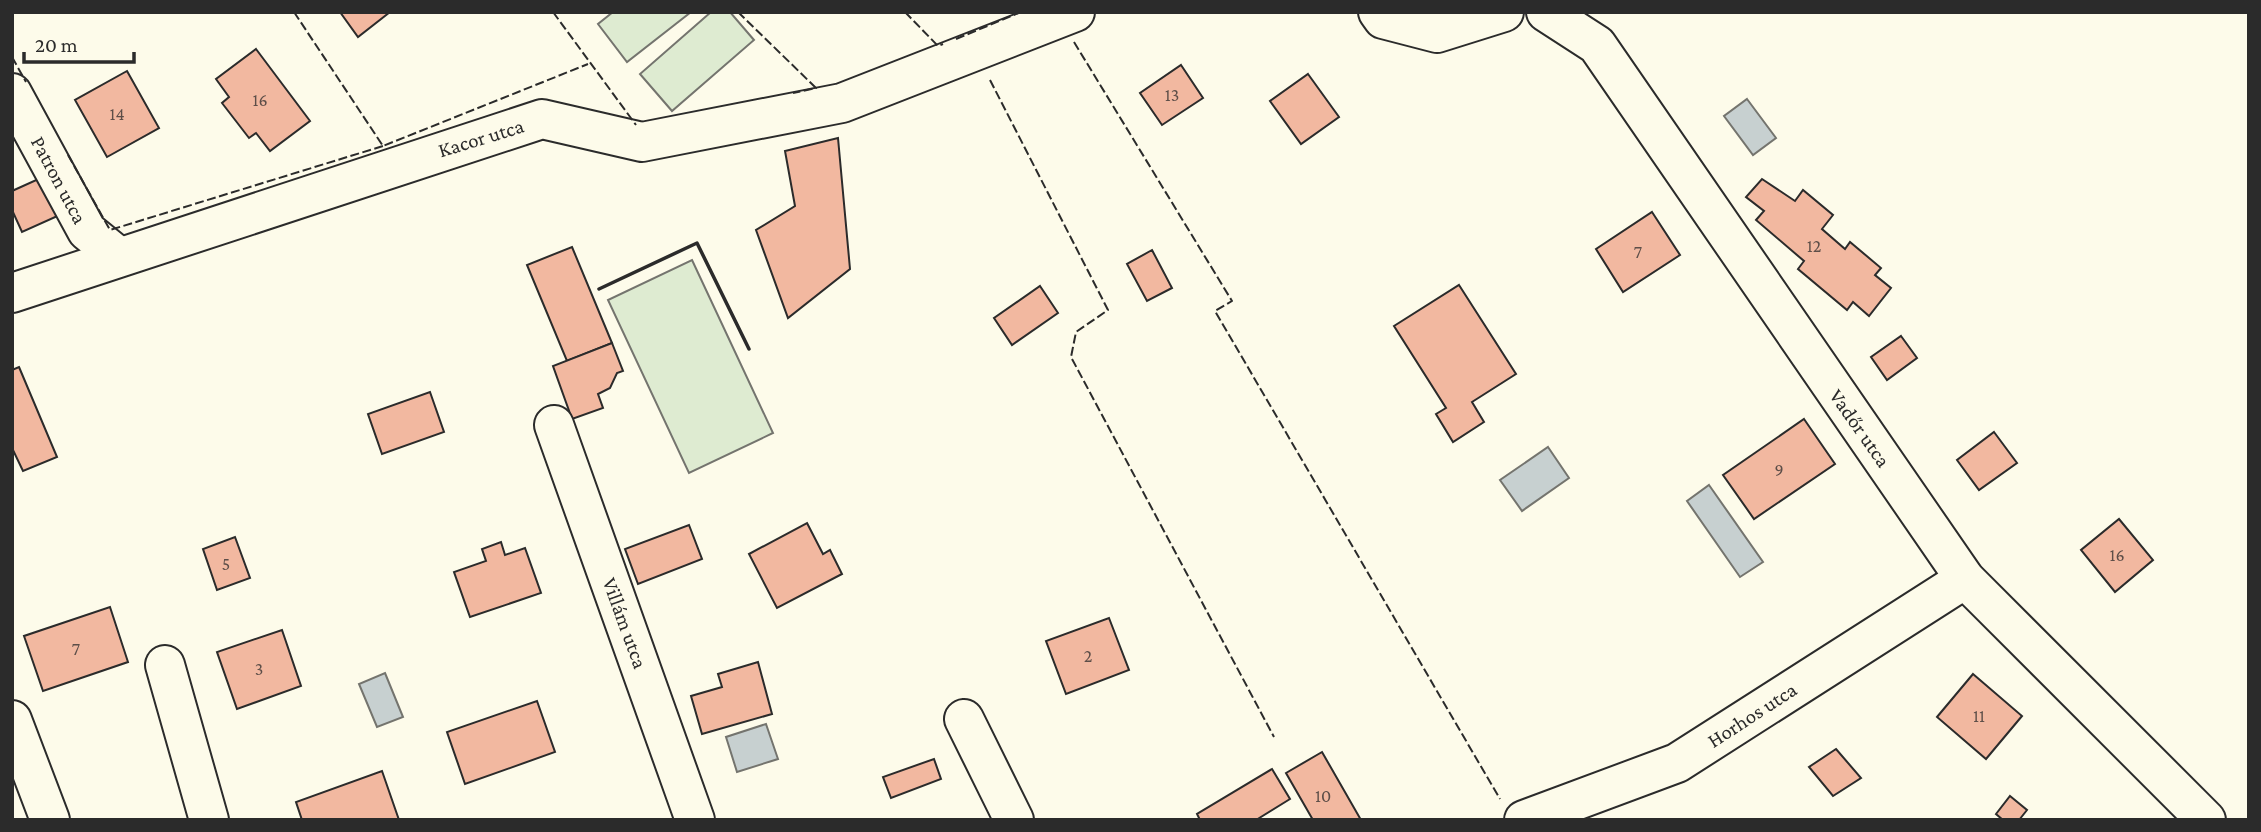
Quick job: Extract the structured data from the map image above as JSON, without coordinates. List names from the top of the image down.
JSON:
{
  "streets": {
    "street": [
      "Kacor utca",
      "Patron utca",
      "Vadőr utca",
      "Villám utca",
      "Horhos utca"
    ]
  },
  "crossings": [
    ["Kacor utca", "Patron utca"],
    ["Vadőr utca", "Horhos utca"]
  ],
  "house_numbers": [
    "13",
    "16",
    "14",
    "12",
    "7",
    "9",
    "16",
    "5",
    "7",
    "2",
    "3",
    "11",
    "10"
  ],
  "scale_bar": "20 m"
}
